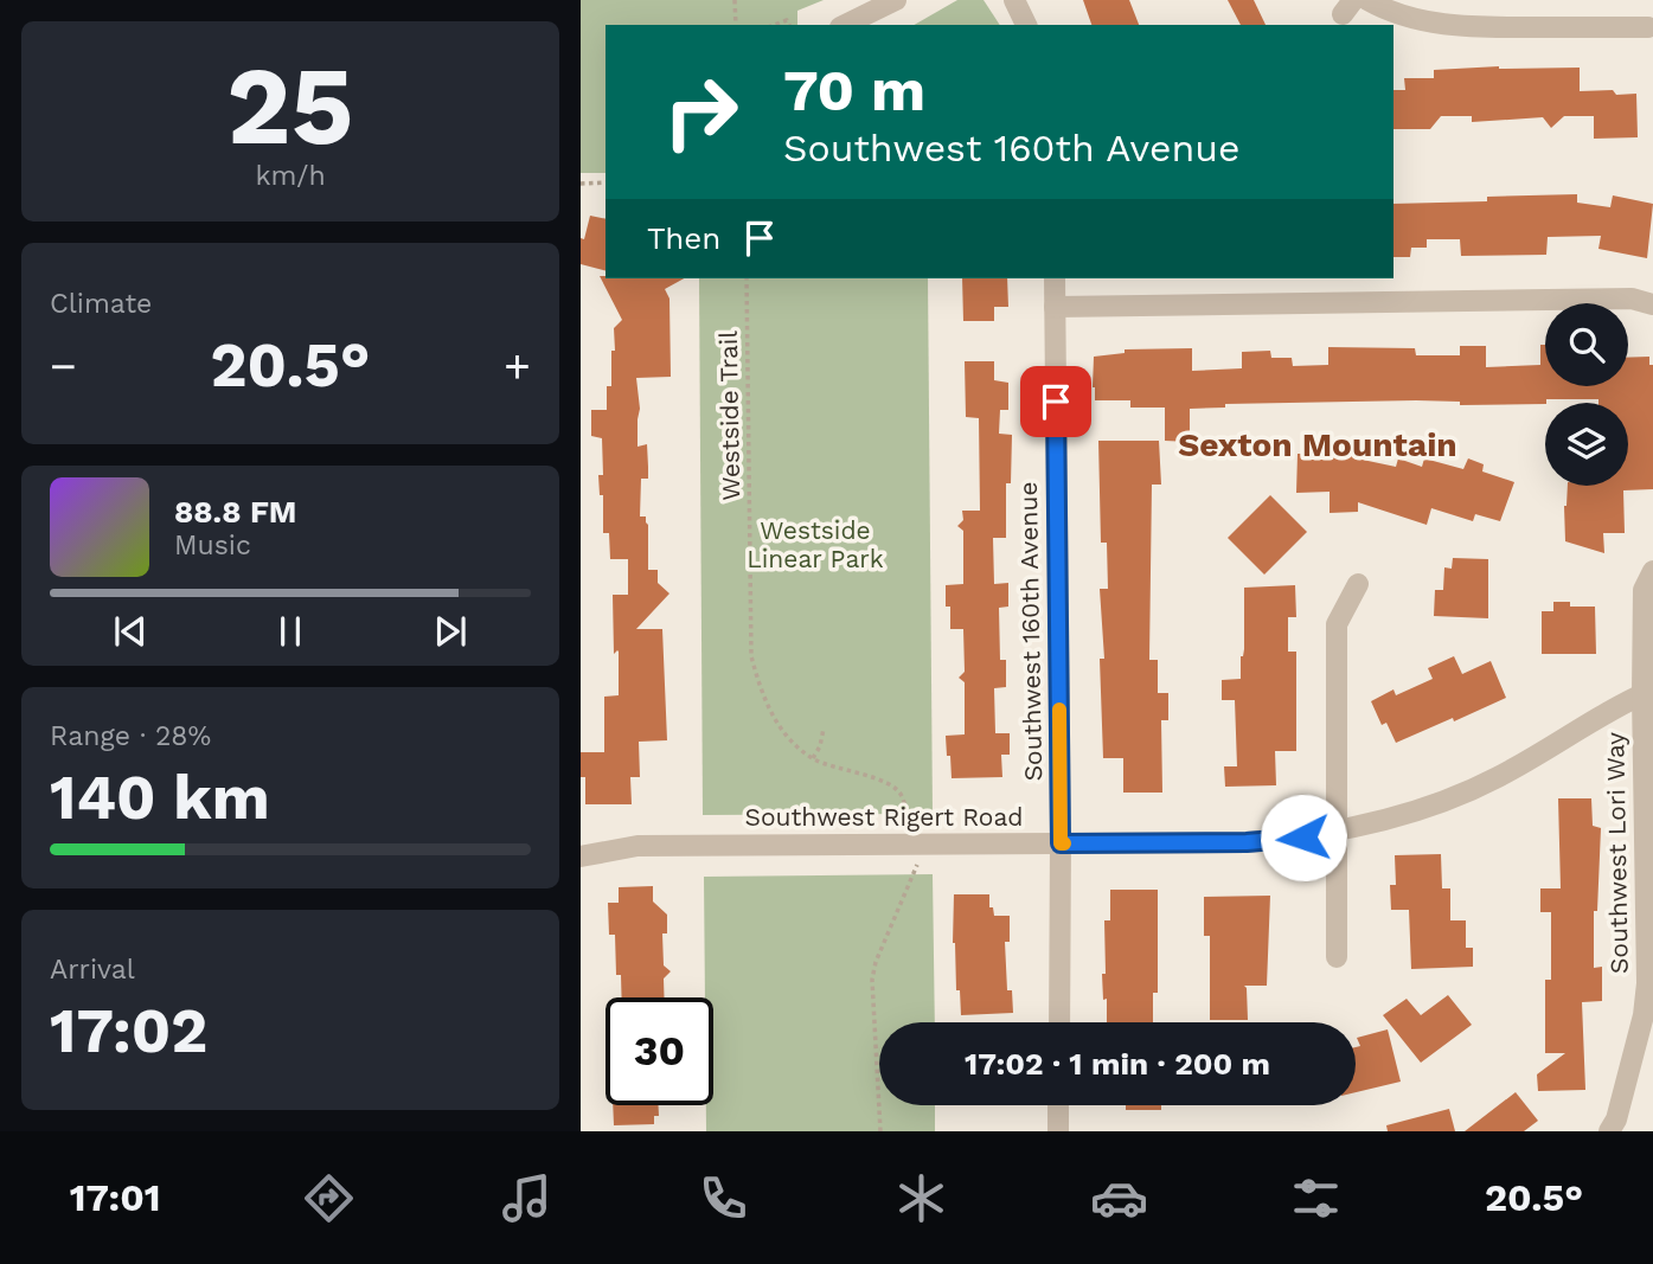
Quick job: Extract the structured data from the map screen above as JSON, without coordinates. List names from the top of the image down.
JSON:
{
  "streets": {
    "street": ["Southwest 160th Avenue", "Southwest Rigert Road", "Southwest Lori Way"],
    "path": ["Westside Trail"]
  },
  "crossings": [
    ["Southwest 160th Avenue", "Southwest Rigert Road"],
    ["Southwest Rigert Road", "Southwest Lori Way"]
  ],
  "districts": ["Sexton Mountain"],
  "parks": ["Westside Linear Park"],
  "page": {
    "tile": [
      ["25", "km/h"],
      "Climate",
      ["Range · 28%", "140 km"],
      ["Arrival", "17:02"]
    ],
    "turn": ["70 m", "Southwest 160th Avenue"],
    "then": "Then",
    "heat": ["−", "20.5°", "+"],
    "song": ["88.8 FM", "Music"],
    "limit": "30",
    "trip": "17:02 · 1 min · 200 m",
    "tabs": ["17:01", "20.5°"]
  }
}
